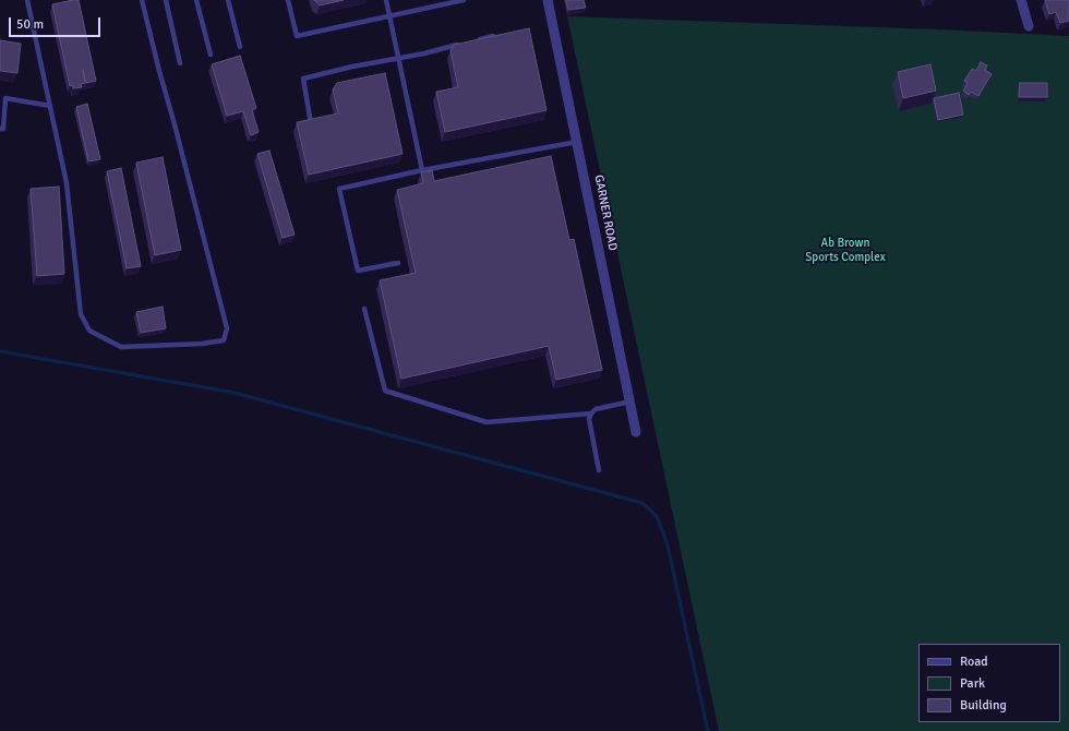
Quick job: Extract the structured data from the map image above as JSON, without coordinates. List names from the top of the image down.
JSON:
{
  "streets": {
    "street": ["GARNER ROAD"]
  },
  "parks": ["Ab Brown Sports Complex"],
  "legend": ["Road", "Park", "Building"],
  "scale_bar": "50 m"
}
